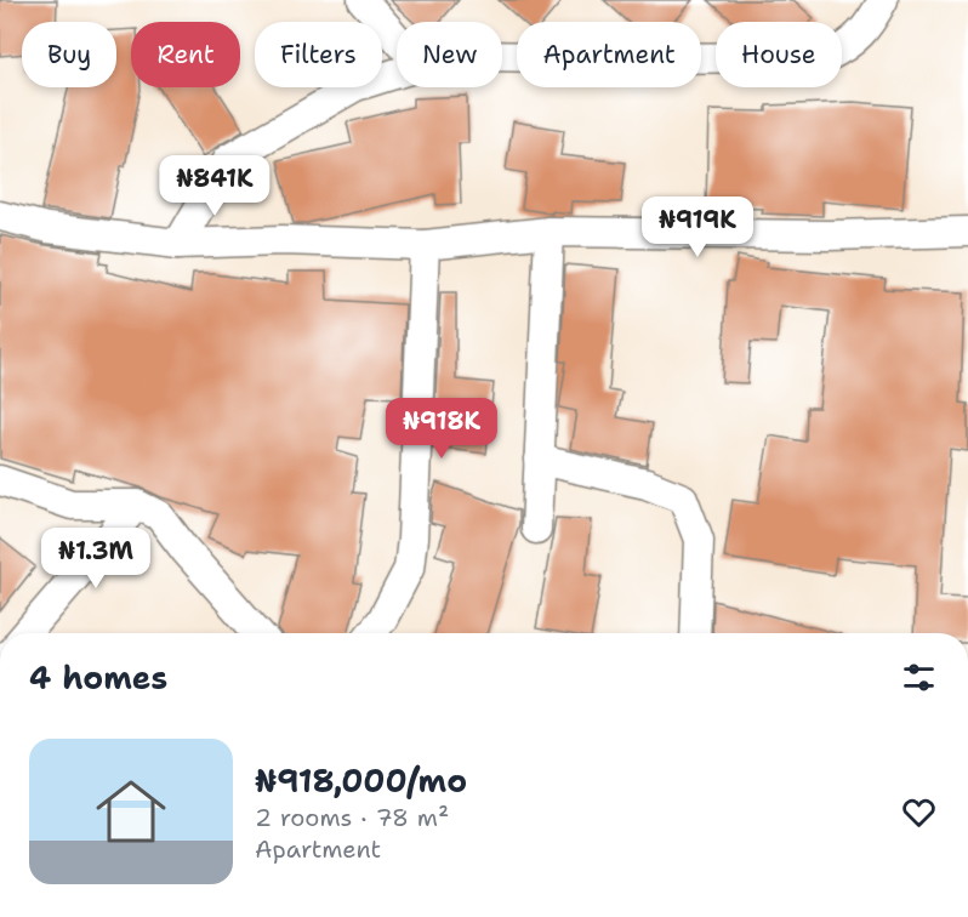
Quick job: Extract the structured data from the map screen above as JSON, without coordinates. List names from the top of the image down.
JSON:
{
  "page": {
    "chip": [
      "Buy",
      "Rent",
      "Filters",
      "New",
      "Apartment",
      "House"
    ],
    "price": [
      "₦841K",
      "₦919K",
      "₦918K",
      "₦1.3M"
    ],
    "heading": "4 homes",
    "list": [
      {
        "name": "₦918,000/mo",
        "note": "2 rooms · 78 m² · Apartment"
      }
    ]
  }
}
